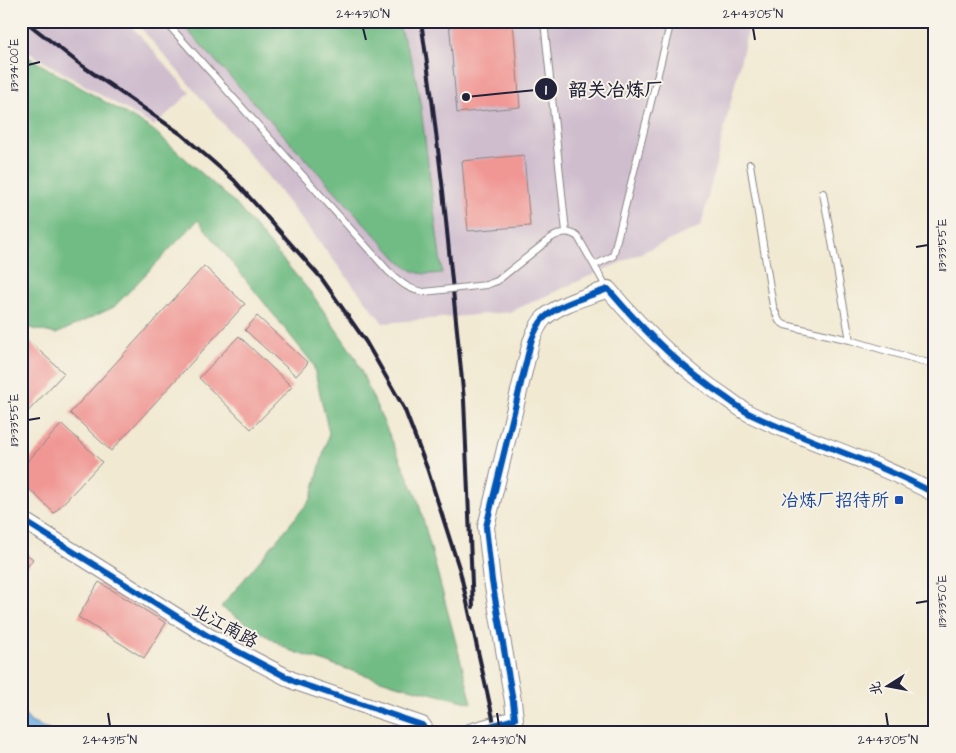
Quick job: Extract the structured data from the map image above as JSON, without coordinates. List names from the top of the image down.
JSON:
{
  "streets": {
    "street": ["北江南路"]
  },
  "places": {
    "other": ["韶关冶炼厂"],
    "transit": ["冶炼厂招待所"]
  },
  "north": "left",
  "coordinates": [
    "24°43'10\"N",
    "24°43'05\"N",
    "113°34'00\"E",
    "113°33'55\"E",
    "113°33'50\"E",
    "24°43'15\"N"
  ]
}
